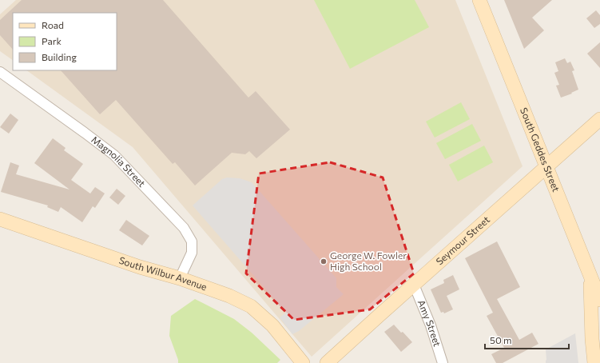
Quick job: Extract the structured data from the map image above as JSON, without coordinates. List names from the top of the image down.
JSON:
{
  "streets": {
    "street": [
      "South Geddes Street",
      "Magnolia Street",
      "Seymour Street",
      "South Wilbur Avenue",
      "Amy Street"
    ]
  },
  "crossings": [
    ["South Geddes Street", "Seymour Street"],
    ["Magnolia Street", "South Wilbur Avenue"],
    ["Seymour Street", "Amy Street"]
  ],
  "places": ["George W. Fowler High School"],
  "legend": ["Road", "Park", "Building"],
  "scale_bar": "50 m"
}
